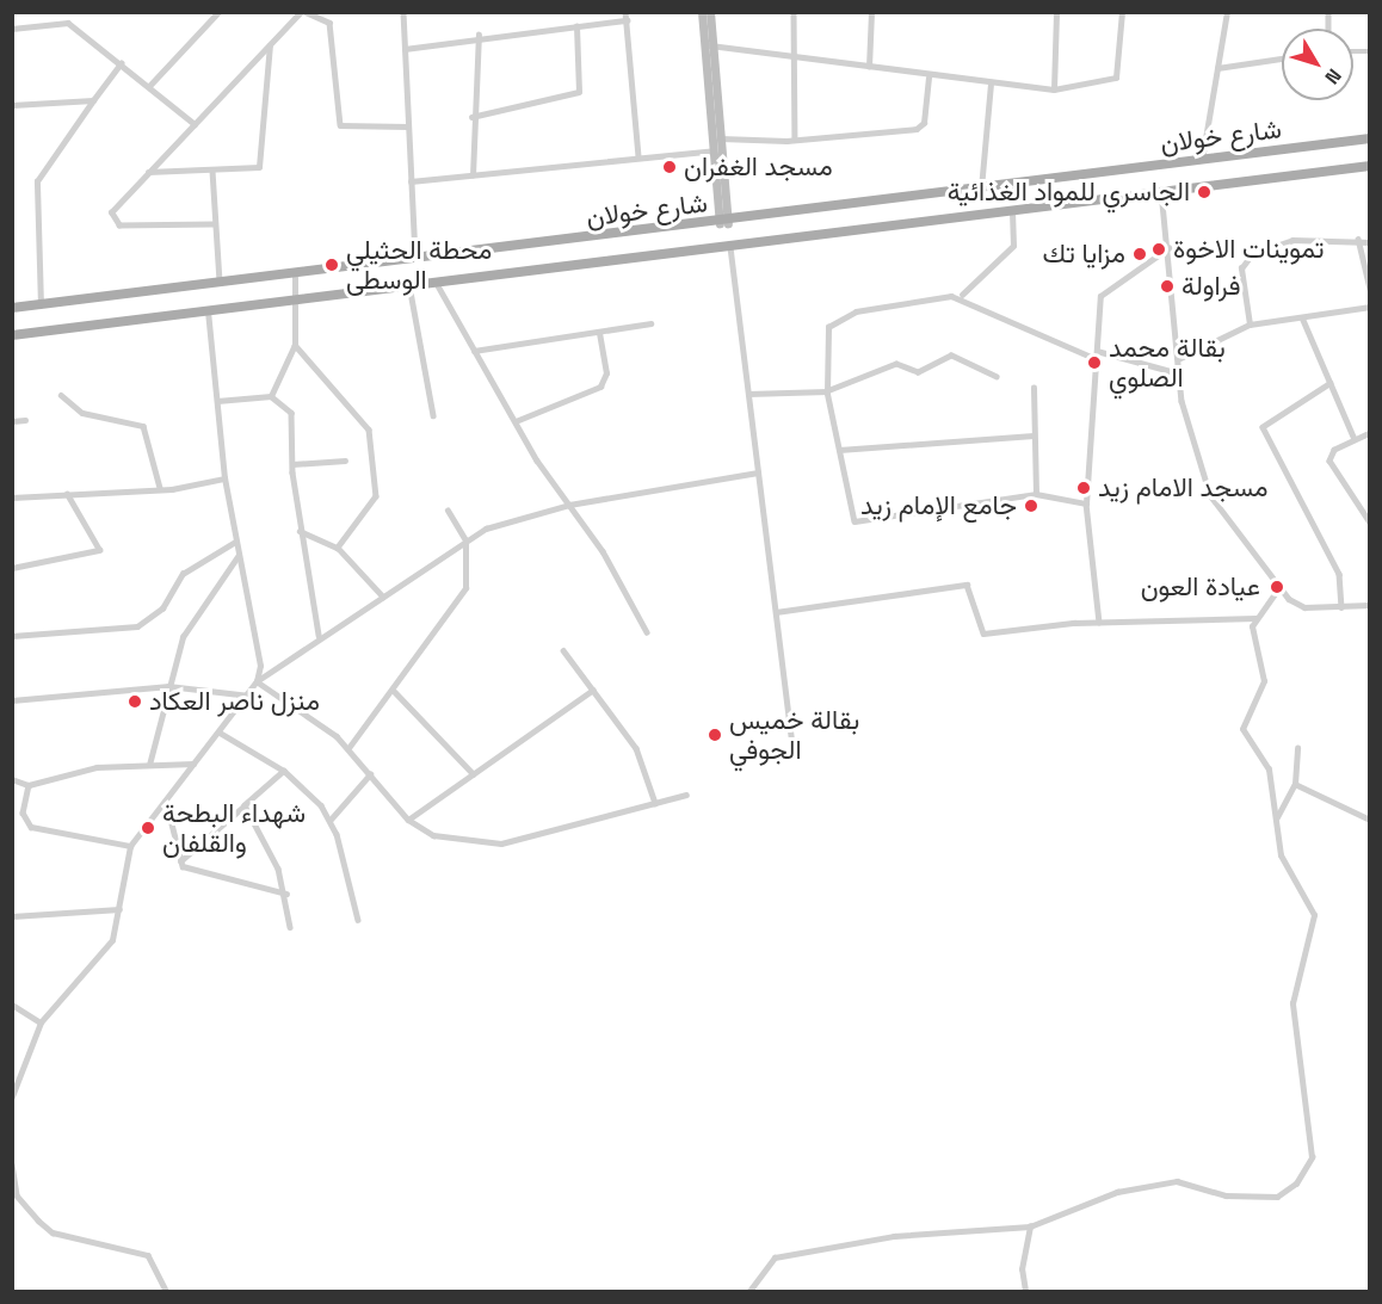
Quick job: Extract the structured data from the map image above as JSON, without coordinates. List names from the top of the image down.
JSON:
{
  "streets": {
    "main road": ["شارع خولان"]
  },
  "places": [
    "مسجد الغفران",
    "الجاسري للمواد الغذائية",
    "تموينات الاخوة",
    "مزايا تك",
    "محطة الحثيلي الوسطى",
    "فراولة",
    "بقالة محمد الصلوي",
    "مسجد الامام زيد",
    "جامع الإمام زيد",
    "عيادة العون",
    "منزل ناصر العكاد",
    "بقالة خميس الجوفي",
    "شهداء البطحة والقلفان"
  ],
  "north": "bottom right"
}
